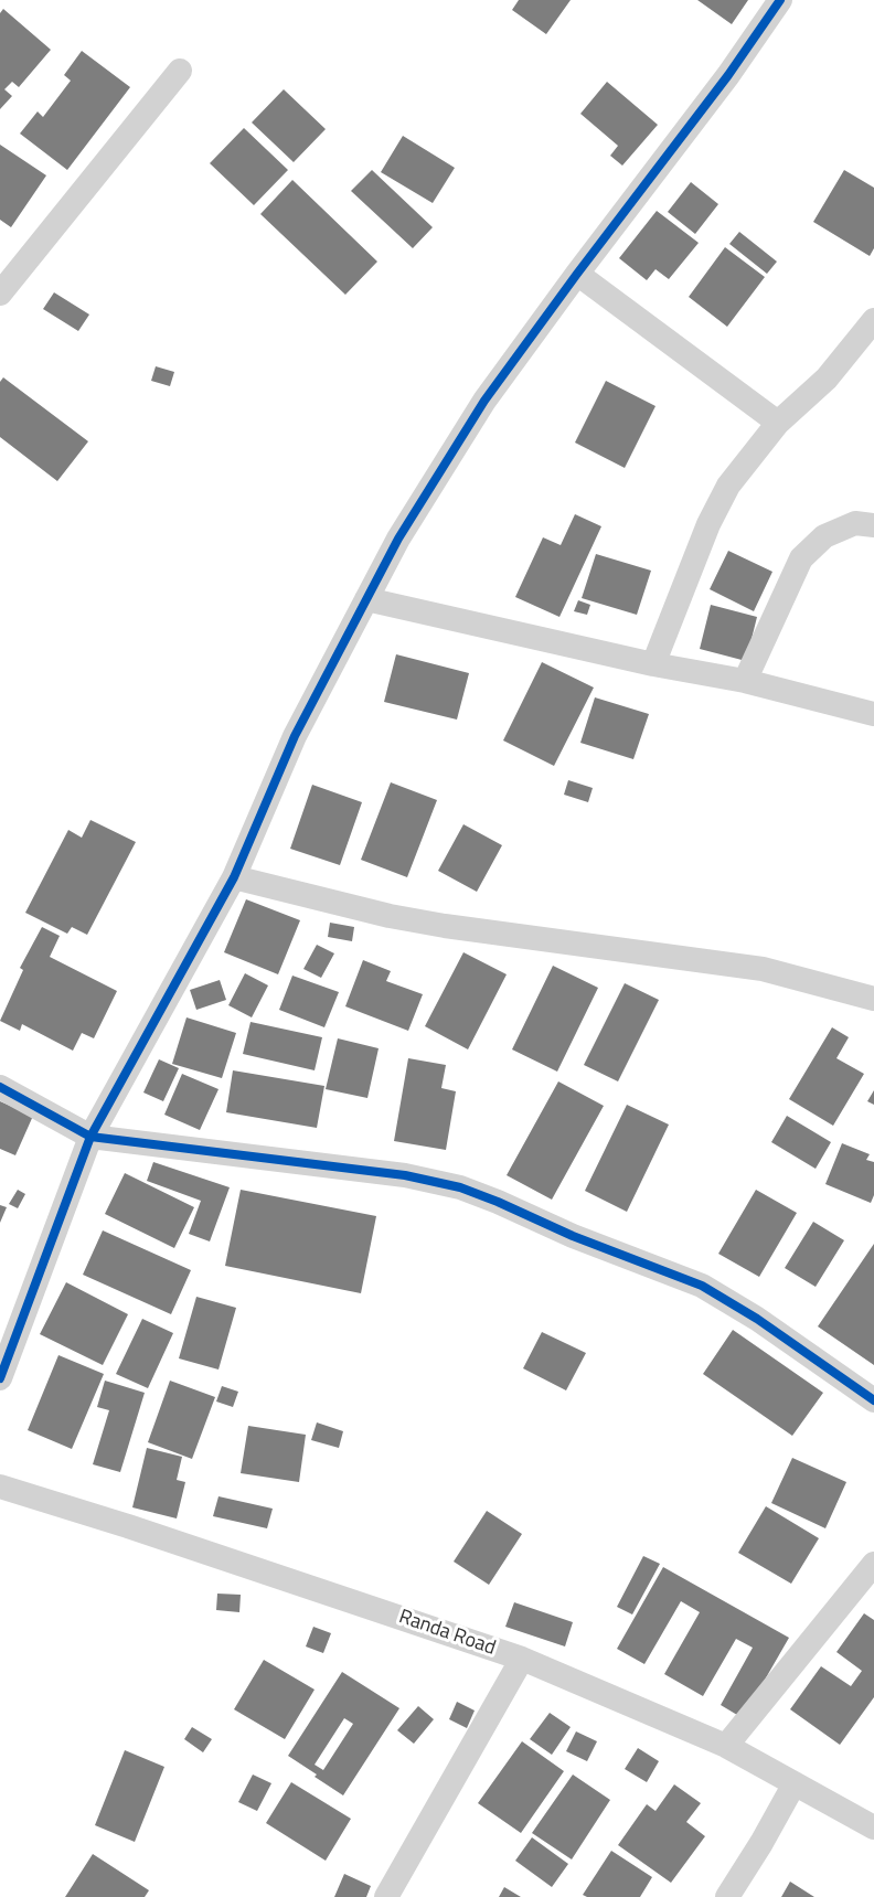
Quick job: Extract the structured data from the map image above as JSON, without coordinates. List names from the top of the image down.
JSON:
{
  "streets": {
    "street": ["Randa Road"]
  }
}
